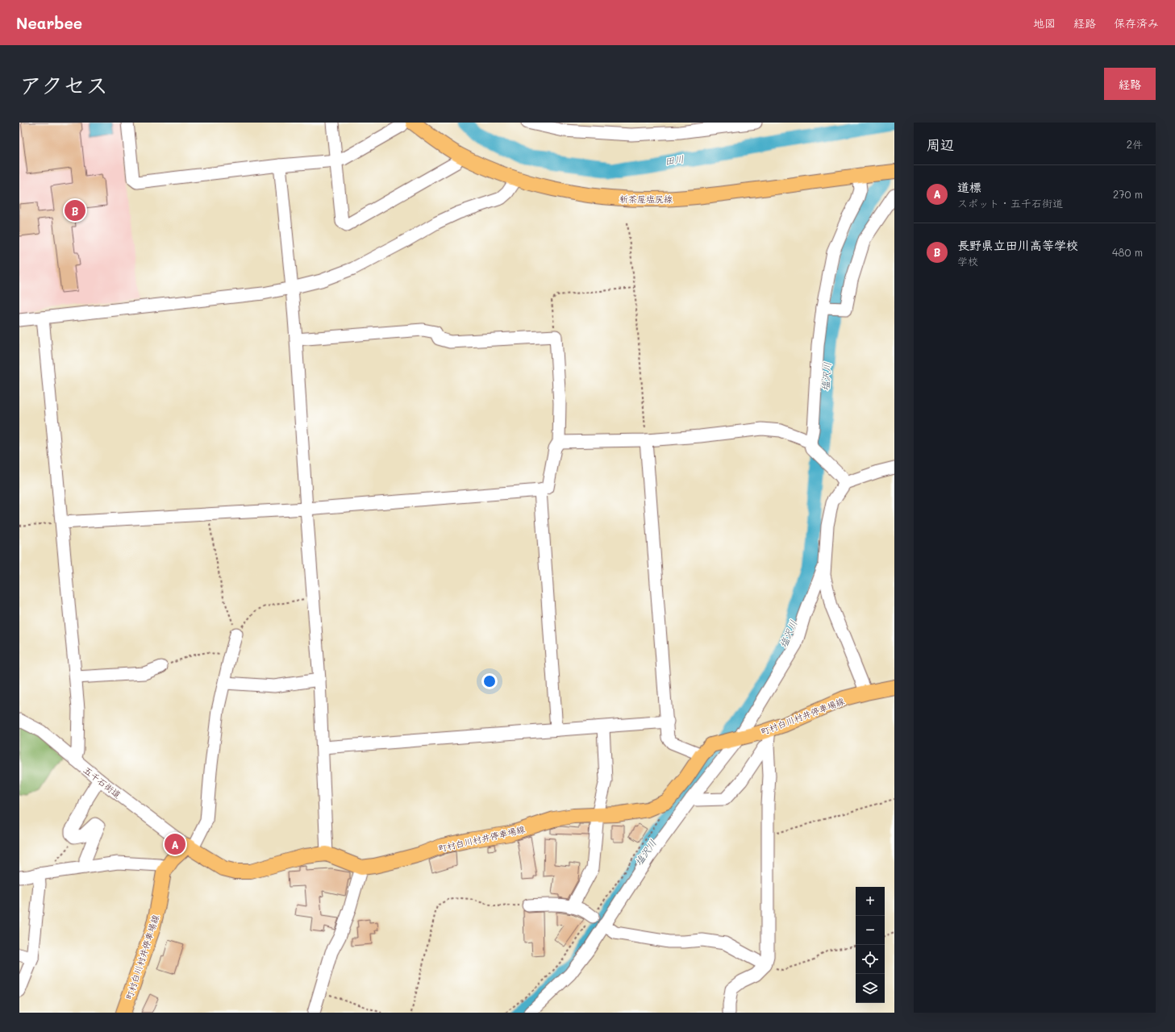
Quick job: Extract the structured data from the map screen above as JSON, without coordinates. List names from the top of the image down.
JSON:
{
  "streets": {
    "main road": ["新茶屋塩尻線", "町村白川村井停車場線"],
    "street": ["五千石街道"]
  },
  "crossings": [
    ["町村白川村井停車場線", "五千石街道"]
  ],
  "water": ["田川", "塩沢川"],
  "page": {
    "header": "Nearbee",
    "nav": ["地図", "経路", "保存済み"],
    "title": "アクセス",
    "buttons": "経路",
    "heading": ["周辺", "2件"],
    "list": [
      {
        "mark": "A",
        "name": "道標",
        "note": "スポット · 五千石街道",
        "value": "270 m"
      },
      {
        "mark": "B",
        "name": "長野県立田川高等学校",
        "note": "学校",
        "value": "480 m"
      }
    ],
    "pins": ["B", "A"],
    "map_buttons": ["+", "−"]
  }
}
